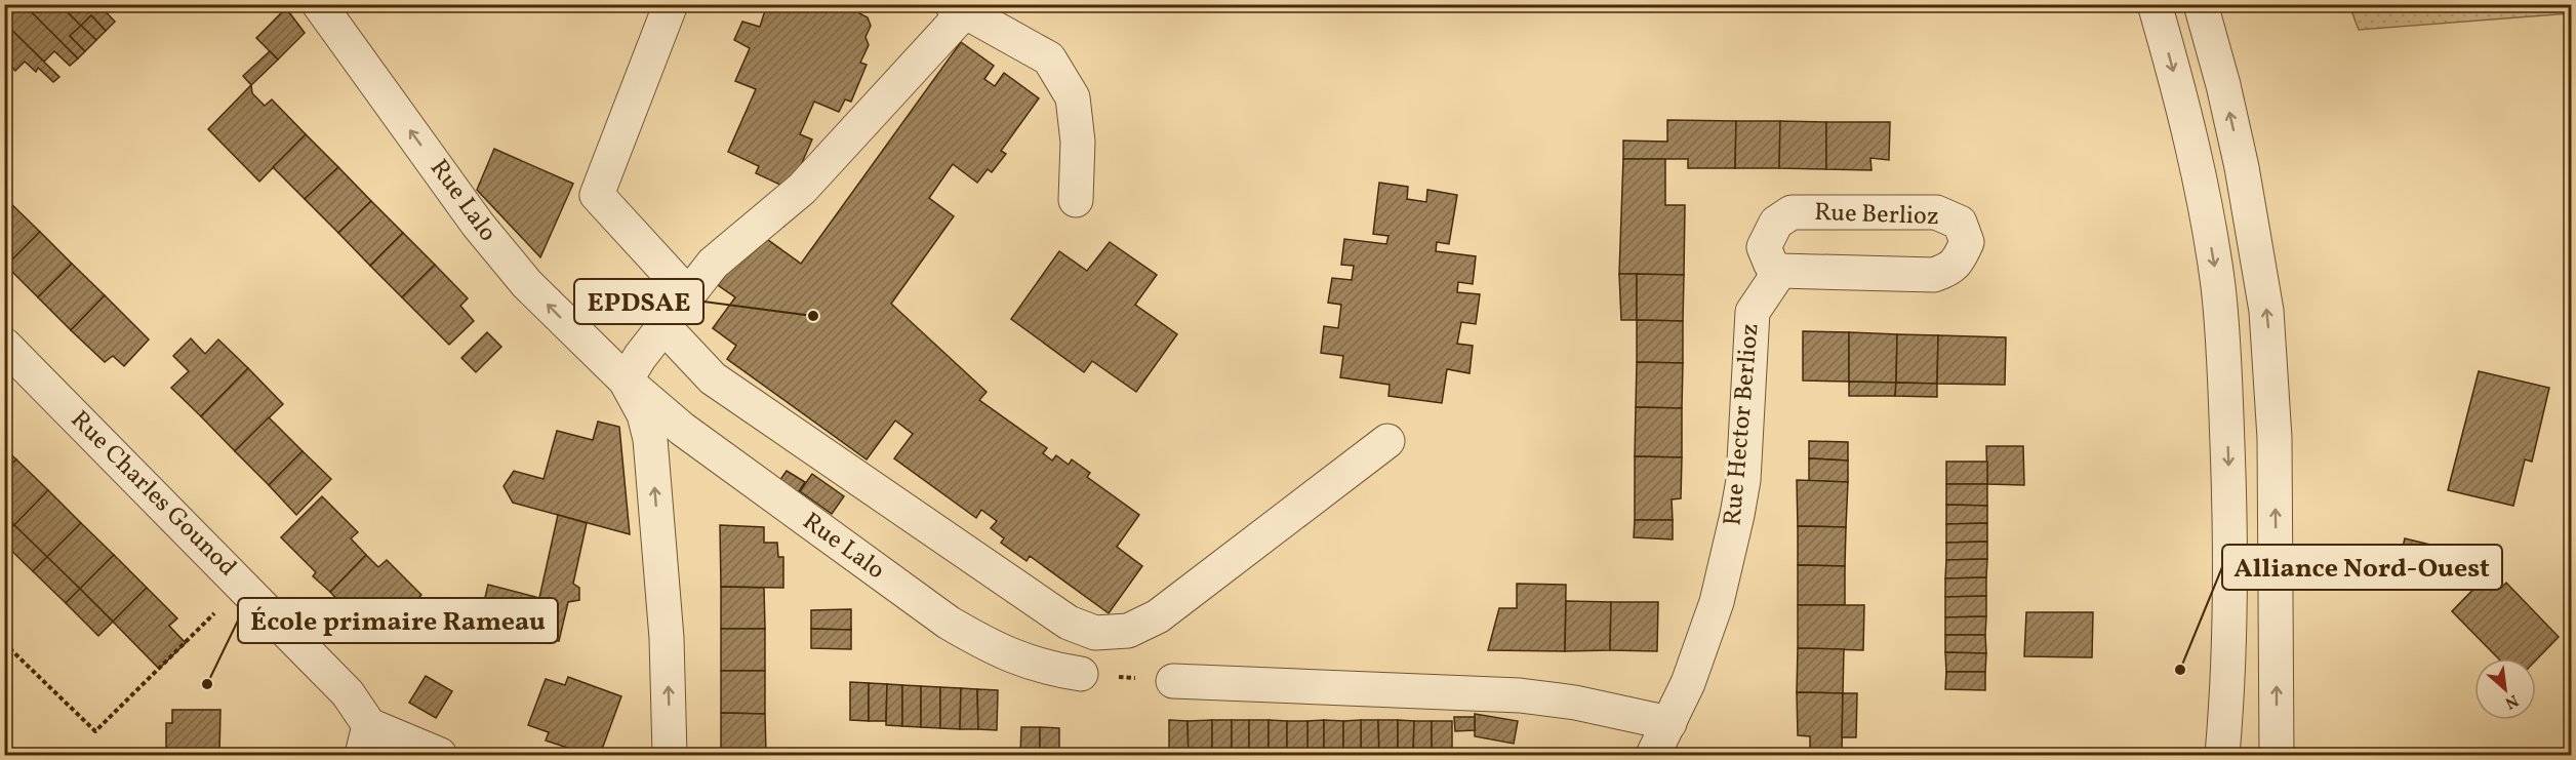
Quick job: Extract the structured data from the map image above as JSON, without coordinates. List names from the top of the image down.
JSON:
{
  "streets": {
    "street": [
      "Rue Lalo",
      "Rue Berlioz",
      "Rue Hector Berlioz",
      "Rue Charles Gounod"
    ]
  },
  "crossings": [
    ["Rue Berlioz", "Rue Hector Berlioz"]
  ],
  "one_way": ["Rue Lalo"],
  "places": ["EPDSAE", "Alliance Nord-Ouest", "École primaire Rameau"],
  "north": "bottom right"
}
